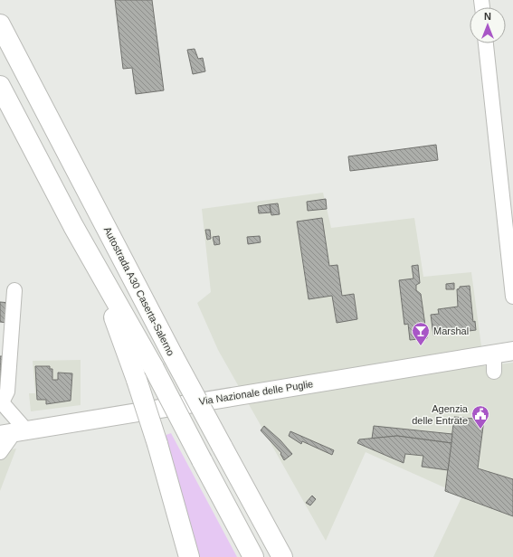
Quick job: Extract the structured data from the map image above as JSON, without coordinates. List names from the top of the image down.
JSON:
{
  "streets": {
    "highway": ["Autostrada A30 Caserta-Salerno"],
    "main road": ["Via Nazionale delle Puglie"]
  },
  "places": {
    "bar": ["Marshal"],
    "public building": ["Agenzia delle Entrate"]
  },
  "north": "top"
}
